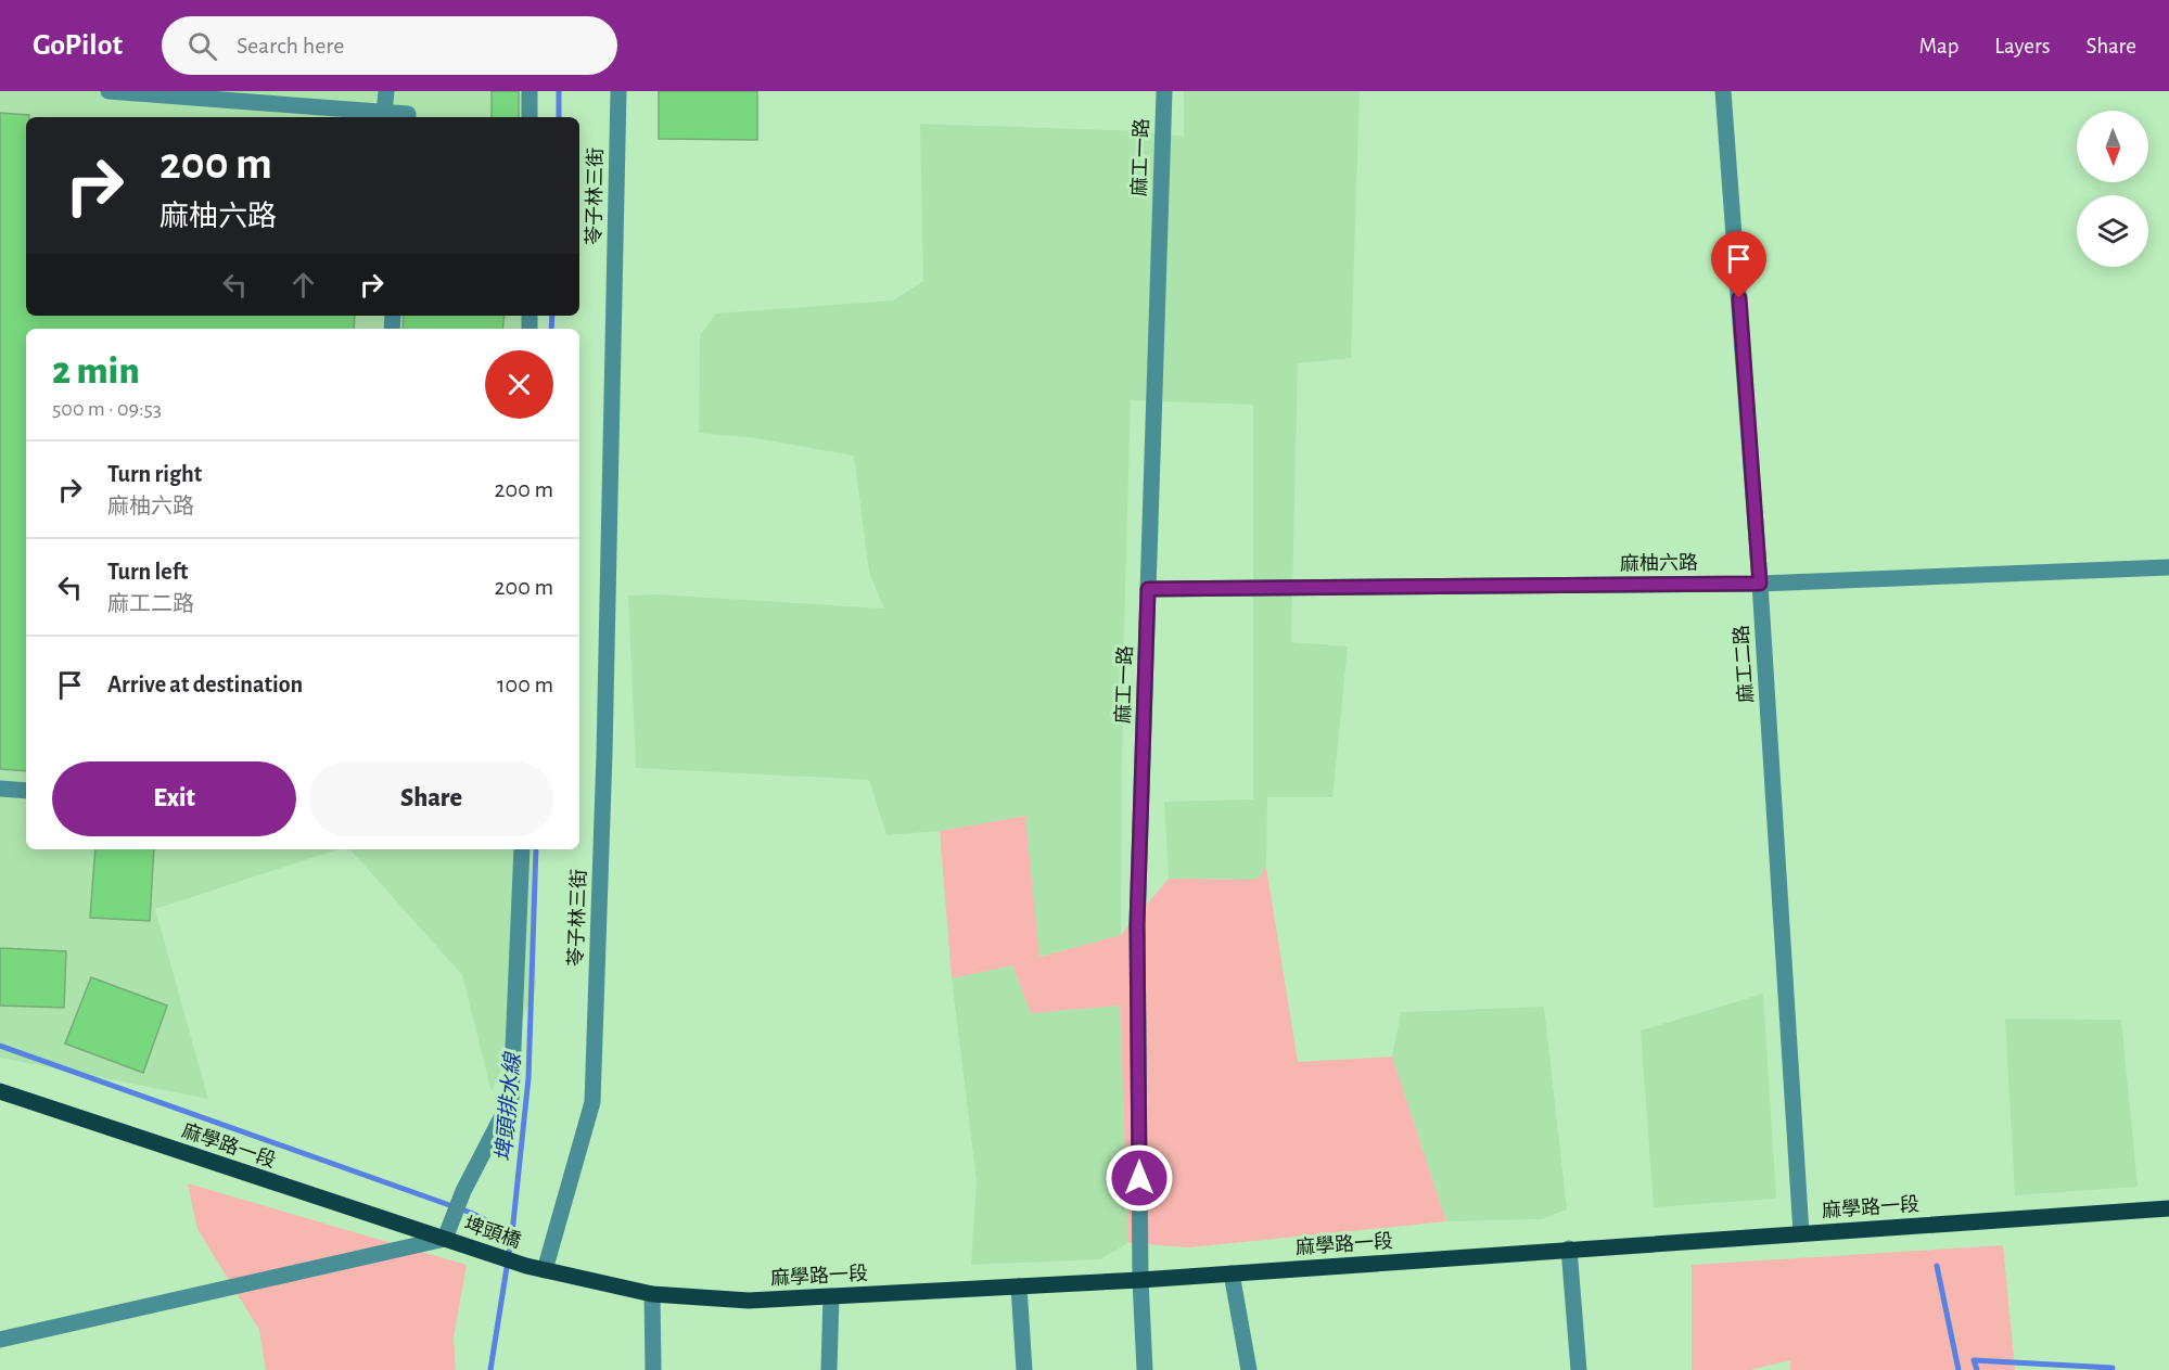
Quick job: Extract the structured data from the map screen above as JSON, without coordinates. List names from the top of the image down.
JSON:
{
  "streets": {
    "main road": ["麻學路一段", "埤頭橋"],
    "street": [
      "麻工一路",
      "苓子林三街",
      "麻柚六路",
      "麻工二路"
    ]
  },
  "crossings": [
    ["麻工一路", "麻柚六路"],
    ["麻工一路", "麻學路一段"],
    ["苓子林三街", "麻學路一段"],
    ["麻柚六路", "麻工二路"],
    ["麻工二路", "麻學路一段"],
    ["麻學路一段", "埤頭橋"]
  ],
  "water": ["埤頭排水線"],
  "north": "bottom",
  "page": {
    "header": "GoPilot",
    "search": "Search here",
    "nav": ["Map", "Layers", "Share"],
    "turn": ["200 m", "麻柚六路"],
    "heading": ["2 min", "500 m · 09:53"],
    "list": [
      {
        "name": "Turn right",
        "note": "麻柚六路",
        "value": "200 m"
      },
      {
        "name": "Turn left",
        "note": "麻工二路",
        "value": "200 m"
      },
      {
        "name": "Arrive at destination",
        "value": "100 m"
      }
    ],
    "buttons": ["Exit", "Share"]
  }
}
